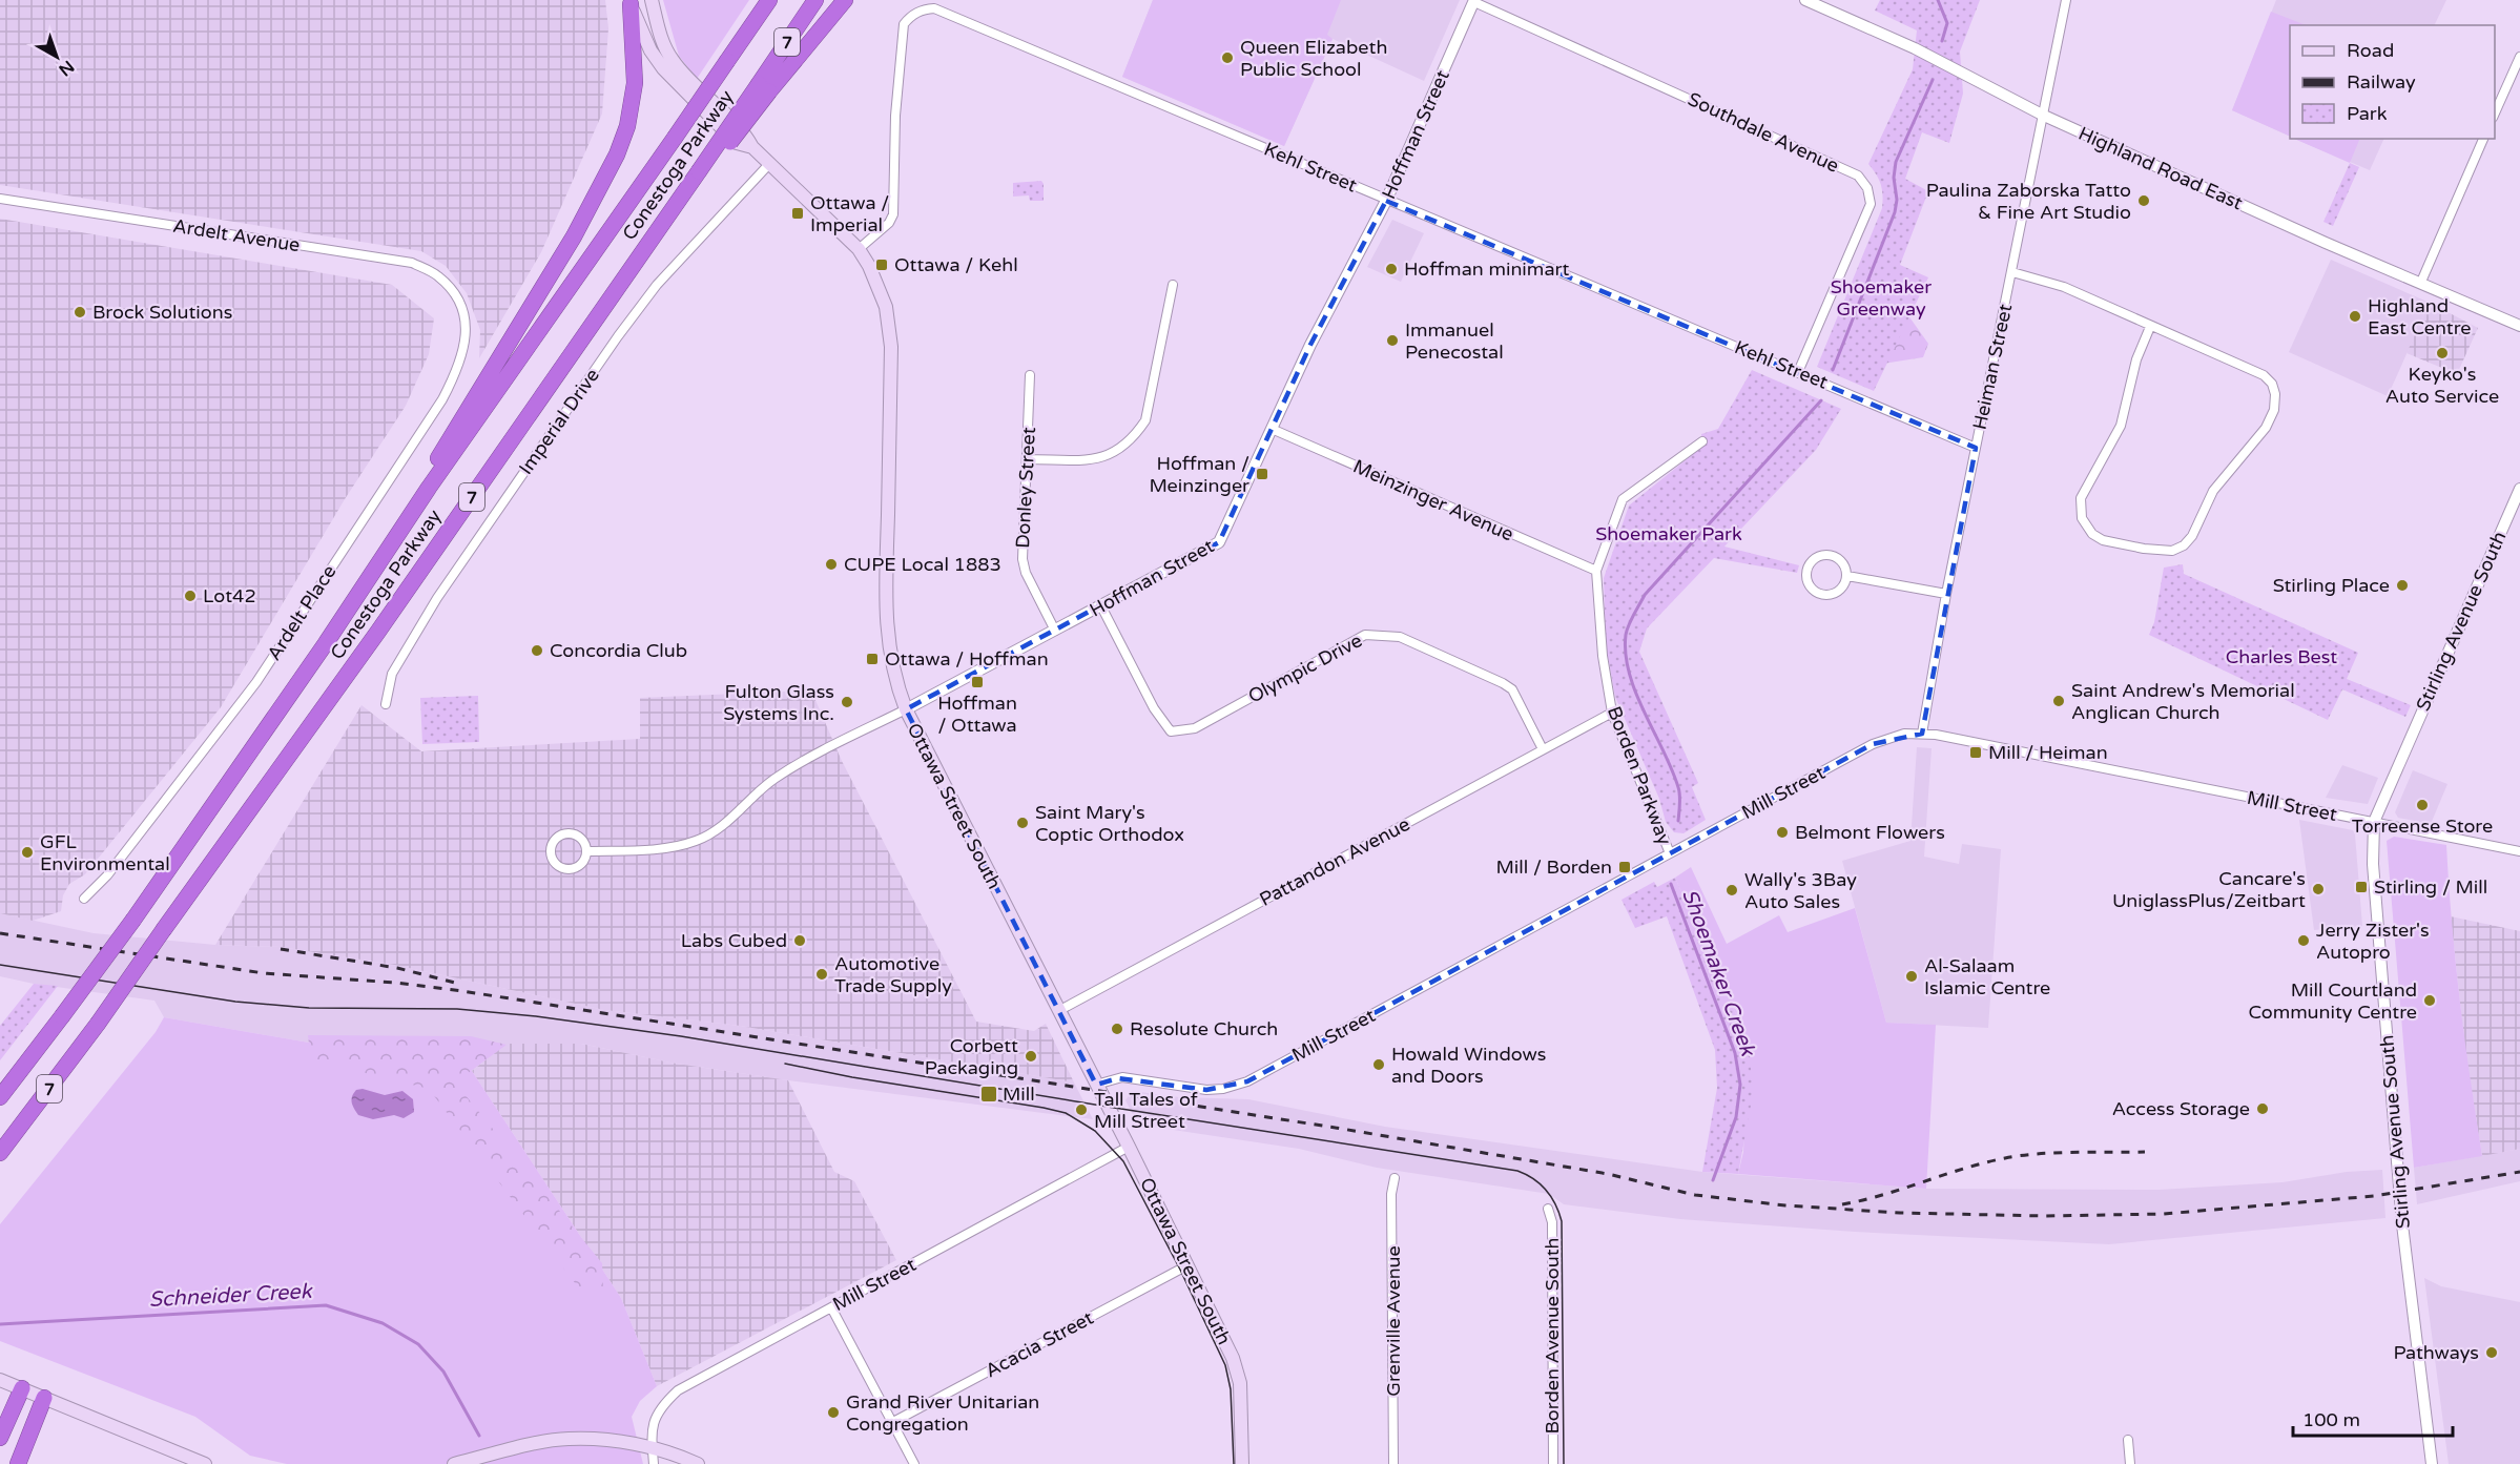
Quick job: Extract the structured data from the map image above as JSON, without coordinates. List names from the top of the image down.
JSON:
{
  "streets": {
    "highway": ["7", "Conestoga Parkway"],
    "main road": ["Ottawa Street South"],
    "street": [
      "Southdale Avenue",
      "Hoffman Street",
      "Kehl Street",
      "Highland Road East",
      "Ardelt Avenue",
      "Heiman Street",
      "Imperial Drive",
      "Donley Street",
      "Meinzinger Avenue",
      "Ardelt Place",
      "Stirling Avenue South",
      "Olympic Drive",
      "Borden Parkway",
      "Mill Street",
      "Pattandon Avenue",
      "Grenville Avenue",
      "Borden Avenue South",
      "Acacia Street"
    ]
  },
  "crossings": [
    ["Southdale Avenue", "Hoffman Street"],
    ["Southdale Avenue", "Kehl Street"],
    ["Hoffman Street", "Kehl Street"],
    ["Hoffman Street", "Donley Street"],
    ["Hoffman Street", "Meinzinger Avenue"],
    ["Hoffman Street", "Olympic Drive"],
    ["Hoffman Street", "Ottawa Street South"],
    ["Kehl Street", "Heiman Street"],
    ["Kehl Street", "Ottawa Street South"],
    ["Highland Road East", "Heiman Street"],
    ["Ardelt Avenue", "Ardelt Place"],
    ["Heiman Street", "Mill Street"],
    ["Imperial Drive", "Ottawa Street South"],
    ["Meinzinger Avenue", "Borden Parkway"],
    ["Stirling Avenue South", "Mill Street"],
    ["Olympic Drive", "Pattandon Avenue"],
    ["Borden Parkway", "Mill Street"],
    ["Borden Parkway", "Pattandon Avenue"],
    ["Mill Street", "Ottawa Street South"],
    ["Ottawa Street South", "Pattandon Avenue"],
    ["Ottawa Street South", "Acacia Street"]
  ],
  "water": ["Shoemaker Creek", "Schneider Creek"],
  "parks": ["Shoemaker Greenway", "Shoemaker Park", "Charles Best"],
  "places": {
    "other": [
      "Queen Elizabeth Public School",
      "Paulina Zaborska Tatto & Fine Art Studio",
      "Hoffman minimart",
      "Brock Solutions",
      "Highland East Centre",
      "Immanuel Penecostal",
      "Keyko's Auto Service",
      "CUPE Local 1883",
      "Stirling Place",
      "Lot42",
      "Concordia Club",
      "Saint Andrew's Memorial Anglican Church",
      "Fulton Glass Systems Inc.",
      "Torreense Store",
      "Saint Mary's Coptic Orthodox",
      "Belmont Flowers",
      "GFL Environmental",
      "Cancare's UniglassPlus/Zeitbart",
      "Wally's 3Bay Auto Sales",
      "Labs Cubed",
      "Jerry Zister's Autopro",
      "Automotive Trade Supply",
      "Al-Salaam Islamic Centre",
      "Mill Courtland Community Centre",
      "Resolute Church",
      "Corbett Packaging",
      "Howald Windows and Doors",
      "Access Storage",
      "Tall Tales of Mill Street",
      "Pathways",
      "Grand River Unitarian Congregation"
    ],
    "transit": [
      "Ottawa / Imperial",
      "Ottawa / Kehl",
      "Hoffman / Meinzinger",
      "Ottawa / Hoffman",
      "Hoffman / Ottawa",
      "Mill / Heiman",
      "Mill / Borden",
      "Stirling / Mill",
      "Mill"
    ]
  },
  "legend": ["Road", "Railway", "Park"],
  "scale_bar": "100 m",
  "north": "bottom right"
}
